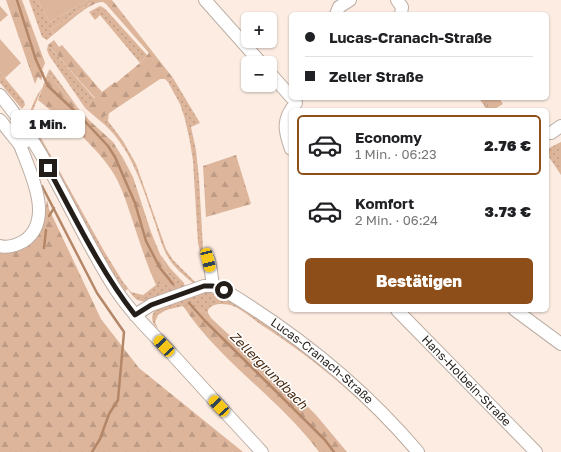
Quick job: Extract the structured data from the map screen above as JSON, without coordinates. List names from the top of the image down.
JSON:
{
  "streets": {
    "street": ["Lucas-Cranach-Straße", "Hans-Holbein-Straße"]
  },
  "water": ["Zellergrundbach"],
  "page": {
    "map_buttons": ["+", "−"],
    "banner": ["Lucas-Cranach-Straße", "Zeller Straße"],
    "bubble": "1 Min.",
    "list": [
      {
        "name": "Economy",
        "note": "1 Min. · 06:23",
        "value": "2.76 €"
      },
      {
        "name": "Komfort",
        "note": "2 Min. · 06:24",
        "value": "3.73 €"
      }
    ],
    "buttons": "Bestätigen"
  }
}
